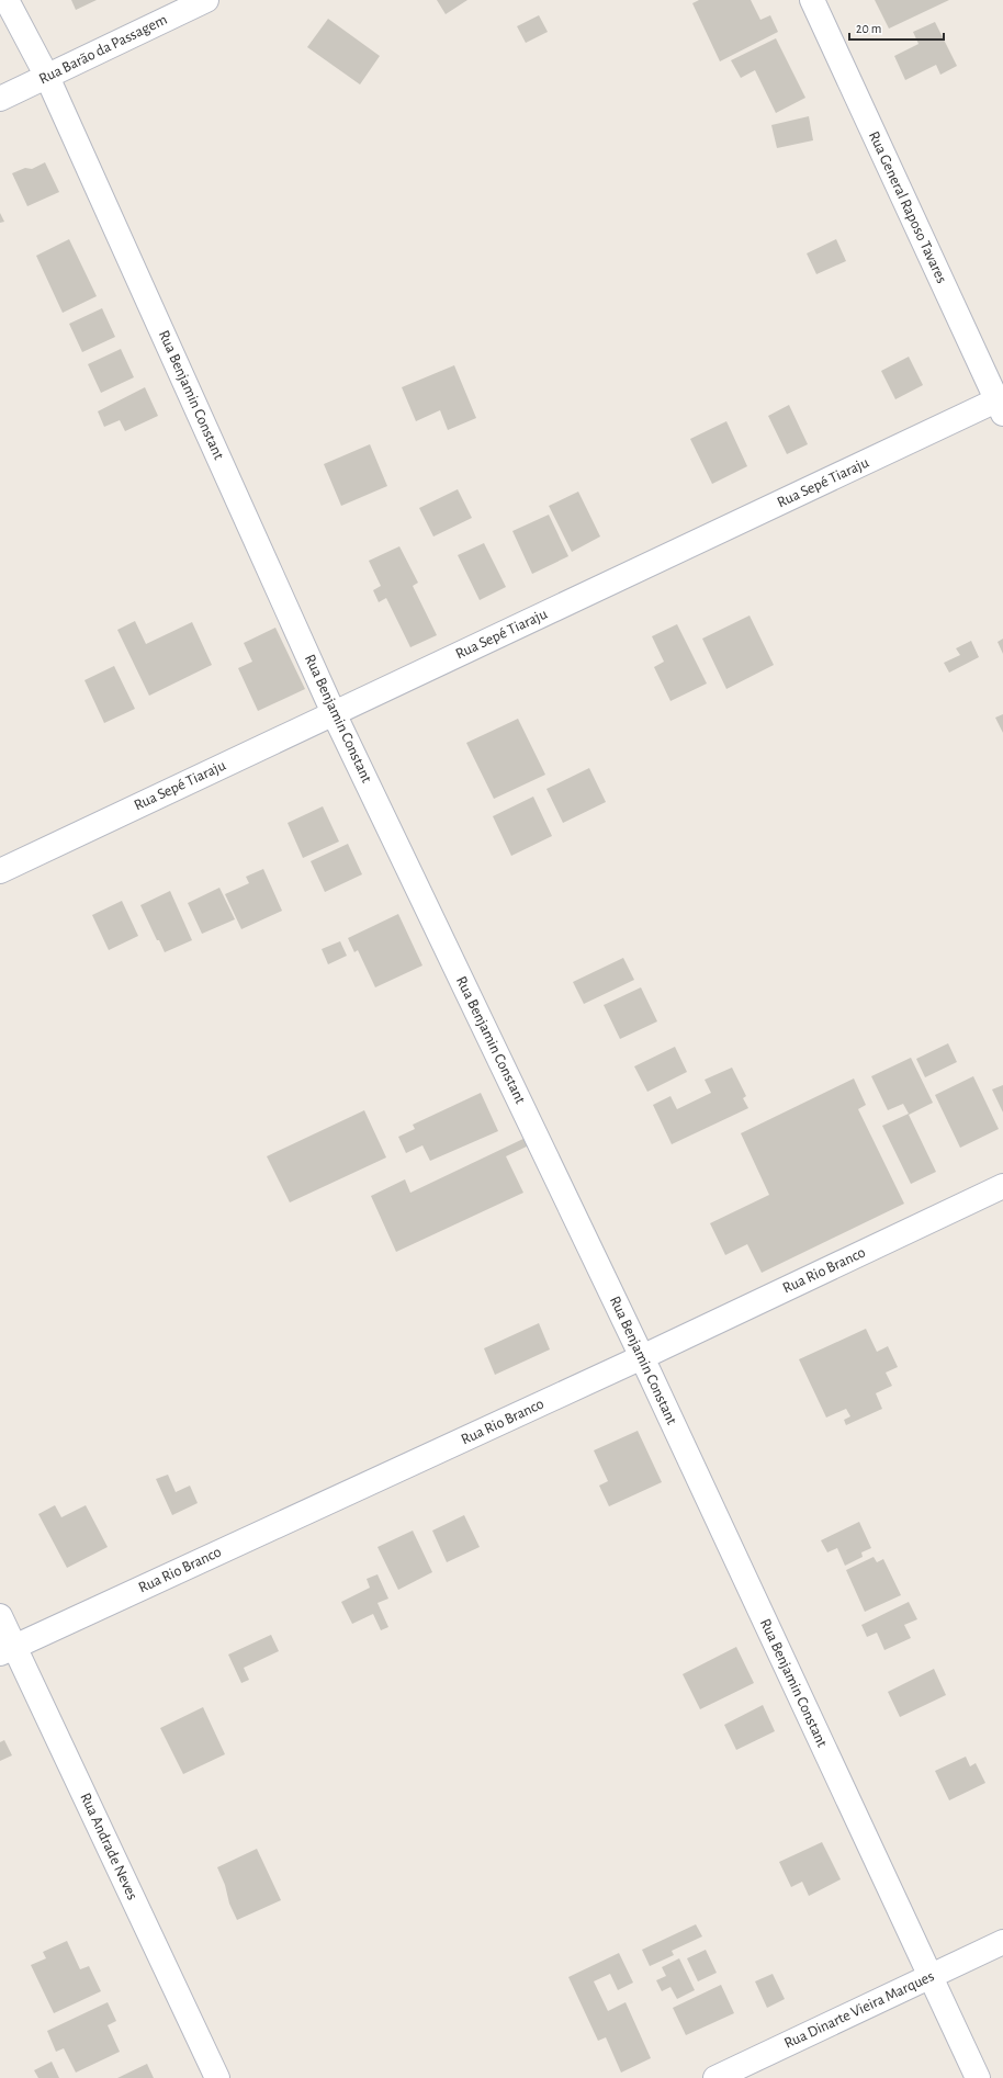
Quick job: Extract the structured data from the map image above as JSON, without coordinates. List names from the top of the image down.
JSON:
{
  "streets": {
    "street": [
      "Rua Barão da Passagem",
      "Rua General Raposo Tavares",
      "Rua Benjamin Constant",
      "Rua Sepé Tiaraju",
      "Rua Rio Branco",
      "Rua Andrade Neves",
      "Rua Dinarte Vieira Marques"
    ]
  },
  "crossings": [
    ["Rua Barão da Passagem", "Rua Benjamin Constant"],
    ["Rua General Raposo Tavares", "Rua Sepé Tiaraju"],
    ["Rua Benjamin Constant", "Rua Sepé Tiaraju"],
    ["Rua Benjamin Constant", "Rua Rio Branco"],
    ["Rua Benjamin Constant", "Rua Dinarte Vieira Marques"],
    ["Rua Rio Branco", "Rua Andrade Neves"]
  ],
  "scale_bar": "20 m"
}
